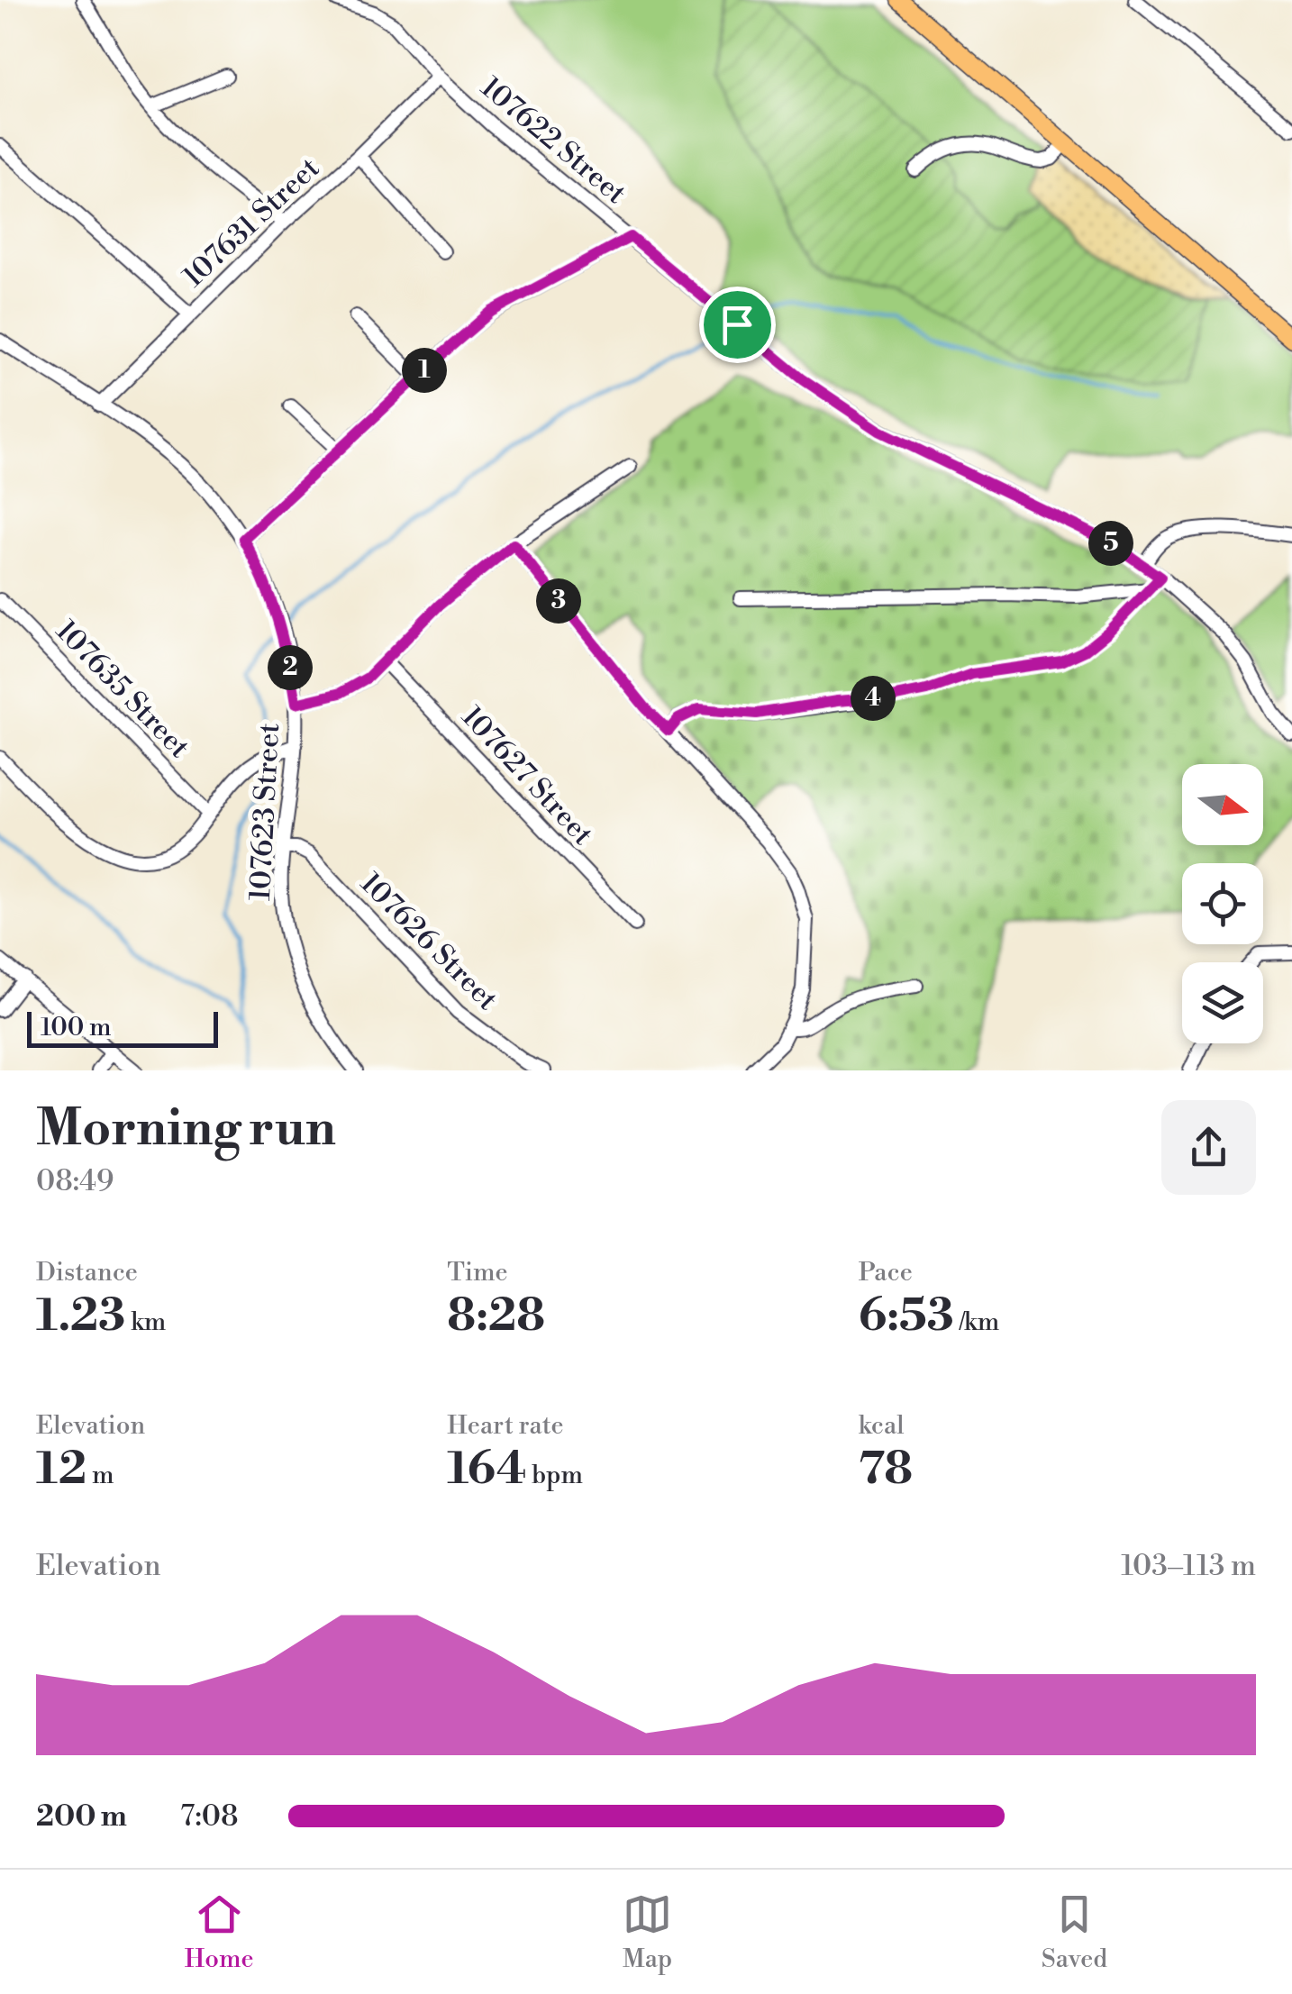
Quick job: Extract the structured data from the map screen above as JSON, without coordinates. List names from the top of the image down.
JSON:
{
  "streets": {
    "street": [
      "107622 Street",
      "107631 Street",
      "107635 Street",
      "107627 Street",
      "107623 Street",
      "107626 Street"
    ]
  },
  "crossings": [
    ["107622 Street", "107631 Street"],
    ["107631 Street", "107623 Street"],
    ["107623 Street", "107626 Street"]
  ],
  "scale_bar": "100 m",
  "north": "right",
  "page": {
    "pins": [
      "1",
      "5",
      "3",
      "2",
      "4"
    ],
    "scale": "100 m",
    "heading": ["Morning run", "08:49"],
    "stats": [
      ["Distance", "1.23 km"],
      ["Time", "8:28"],
      ["Pace", "6:53 /km"],
      ["Elevation", "12 m"],
      ["Heart rate", "164 bpm"],
      ["kcal", "78"]
    ],
    "chart": ["Elevation", "103–113 m"],
    "list": [
      {
        "name": "200 m",
        "note": "7:08"
      }
    ],
    "tabs": ["Home", "Map", "Saved"]
  }
}
